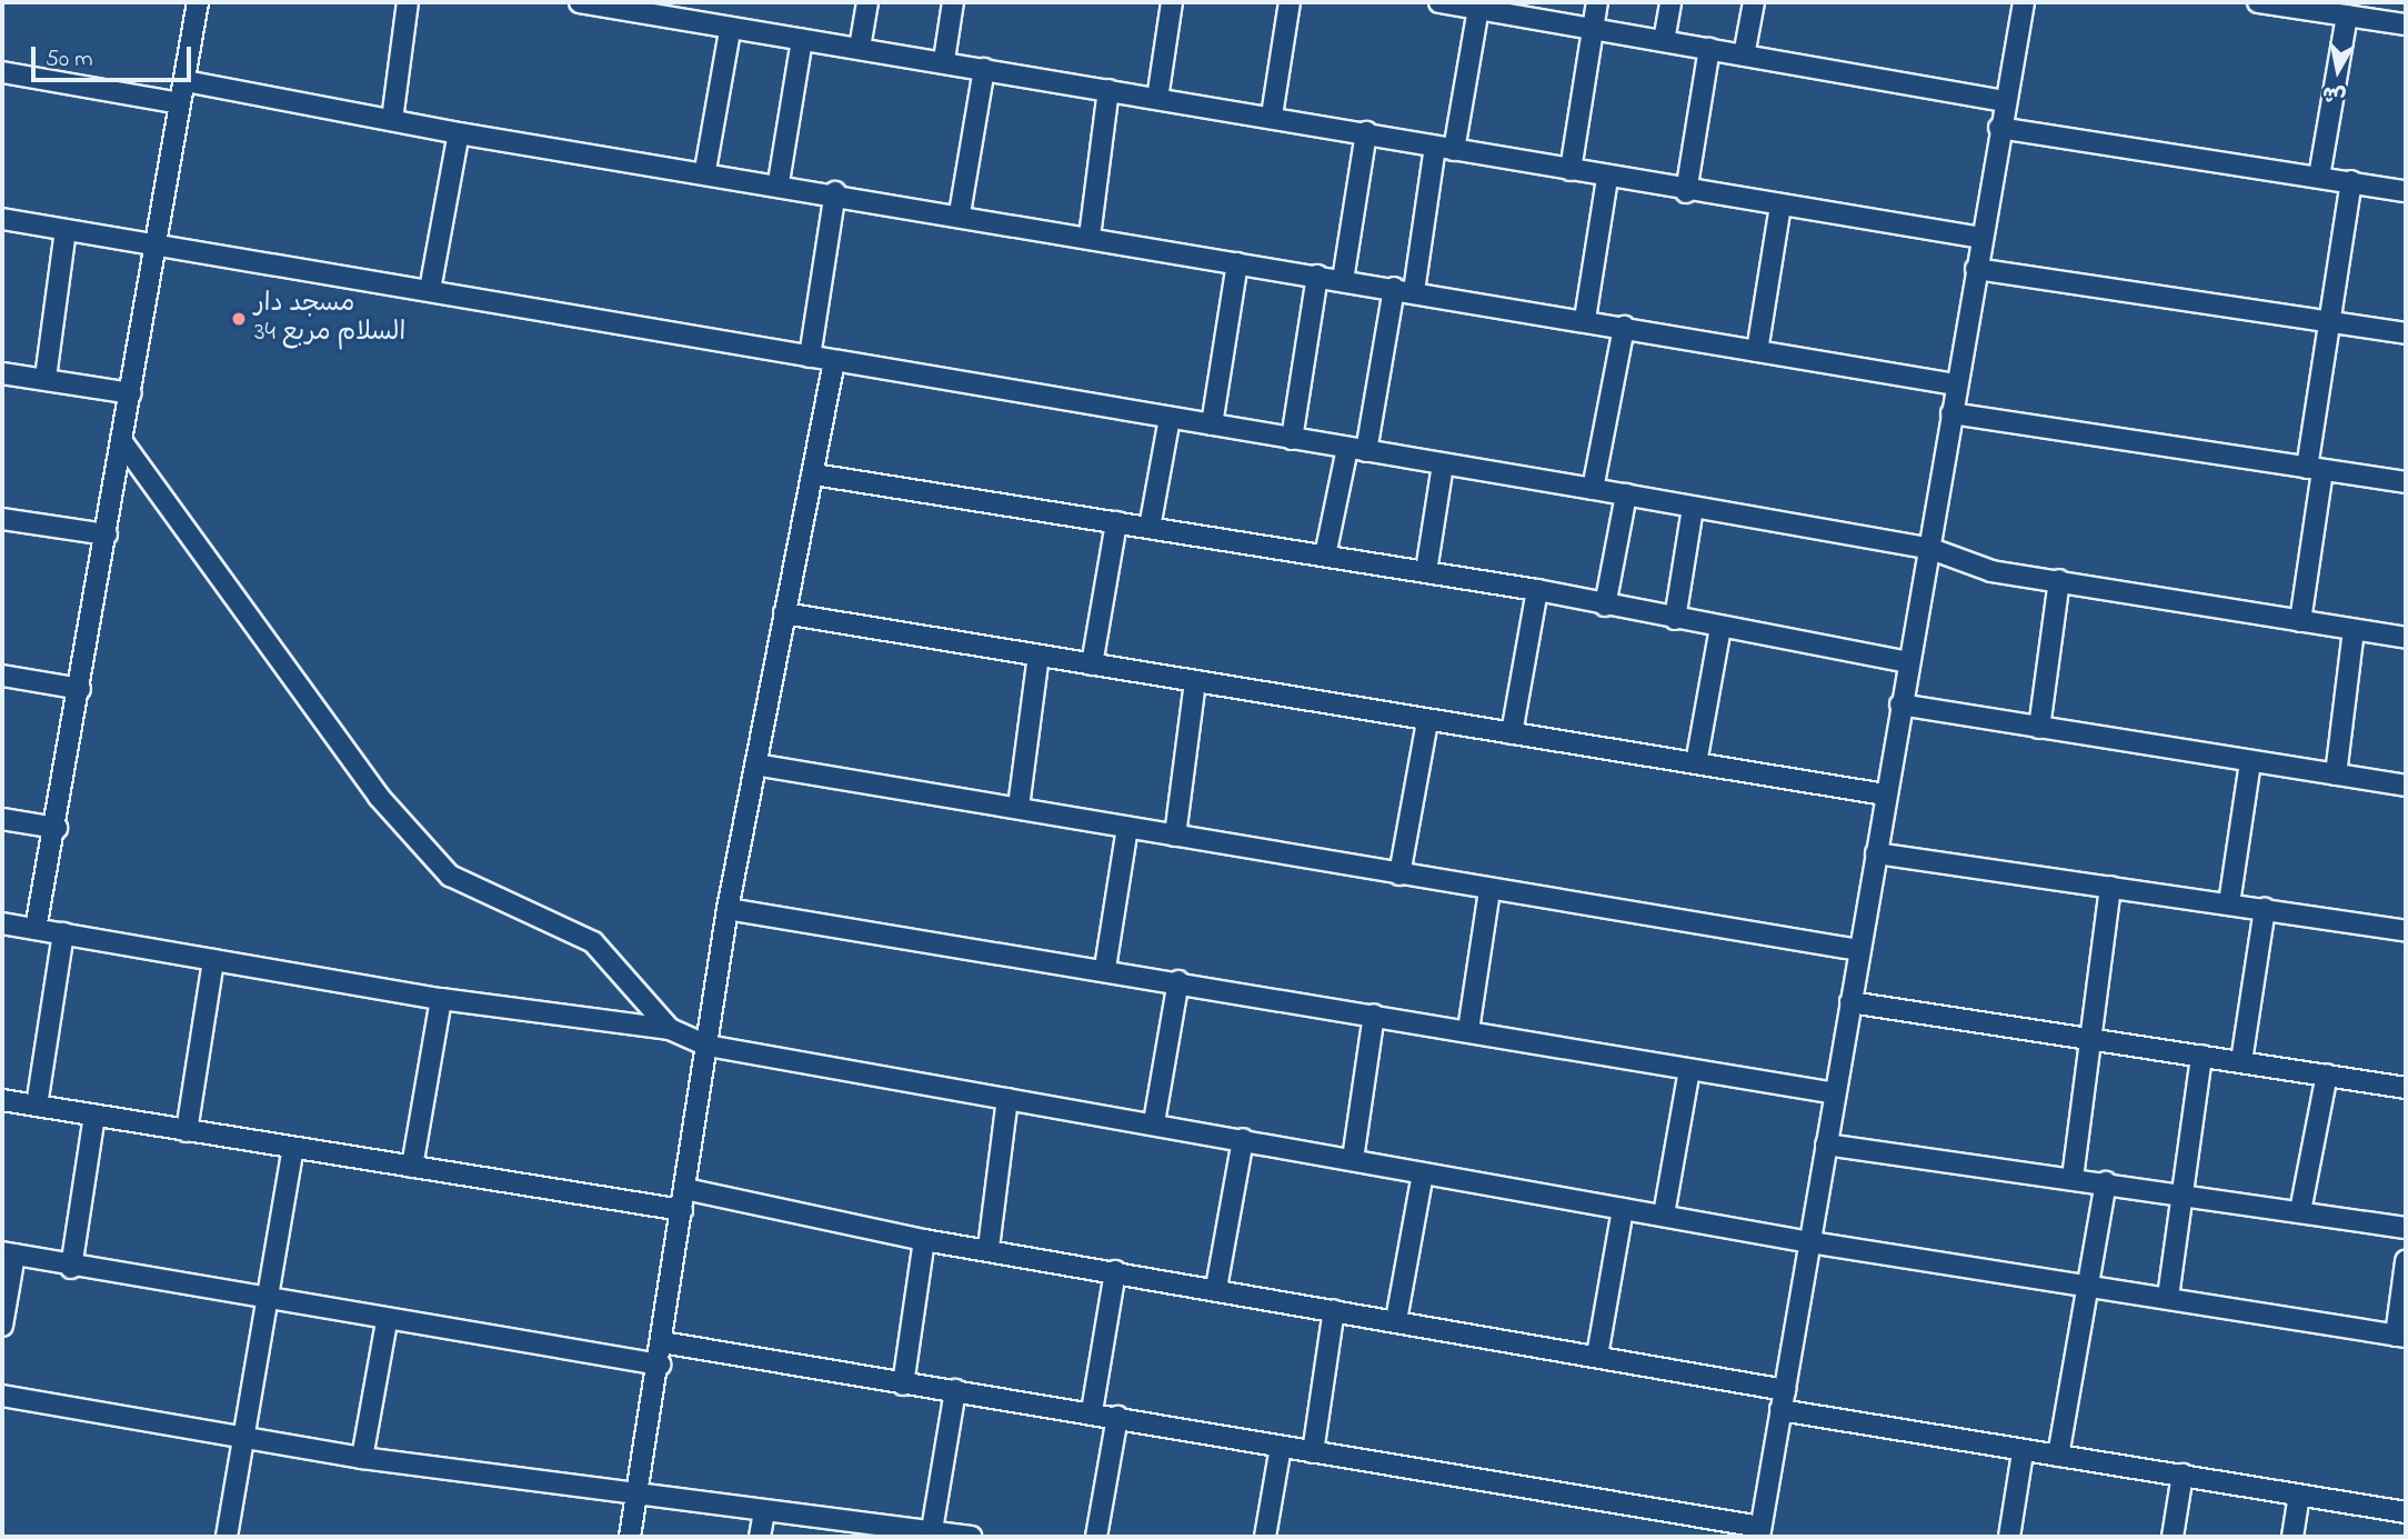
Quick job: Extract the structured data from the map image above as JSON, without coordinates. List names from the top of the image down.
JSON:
{
  "places": ["مسجد دار السلام مربع 34"],
  "scale_bar": "50 m",
  "north": "bottom"
}
